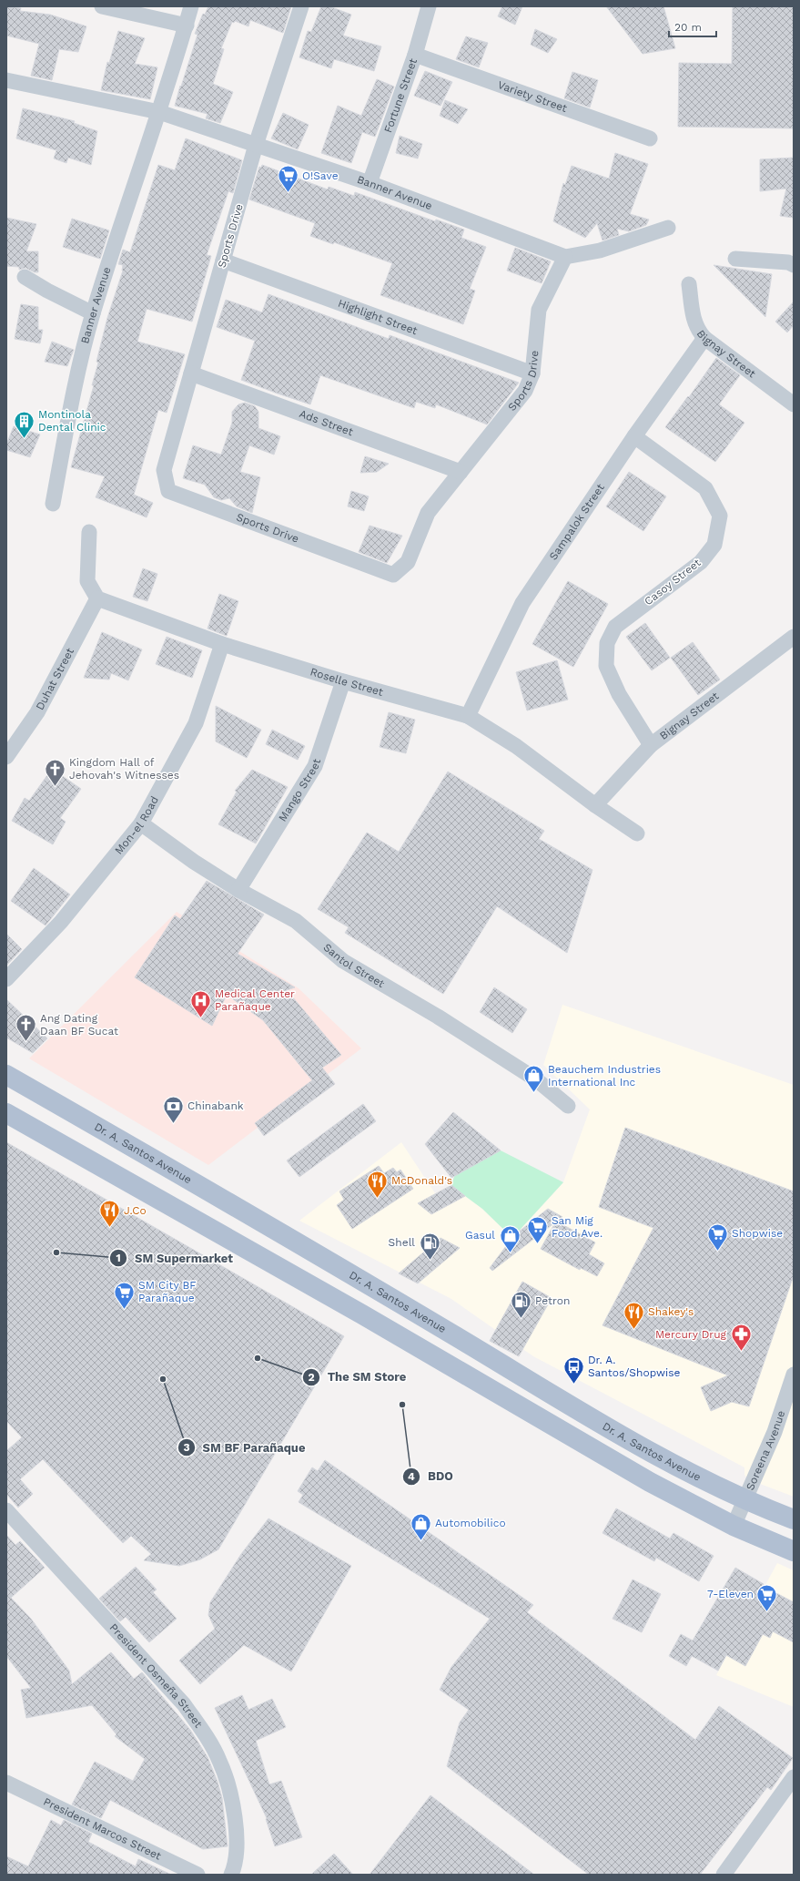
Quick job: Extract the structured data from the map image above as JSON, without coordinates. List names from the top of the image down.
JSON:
{
  "streets": {
    "main road": ["Dr. A. Santos Avenue"],
    "street": [
      "Fortune Street",
      "Variety Street",
      "Banner Avenue",
      "Sports Drive",
      "Highlight Street",
      "Bignay Street",
      "Ads Street",
      "Sampalok Street",
      "Casoy Street",
      "Duhat Street",
      "Roselle Street",
      "Mango Street",
      "Mon-el Road",
      "Santol Street",
      "Soreena Avenue",
      "President Osmeña Street",
      "President Marcos Street"
    ]
  },
  "crossings": [
    ["Fortune Street", "Variety Street"],
    ["Fortune Street", "Banner Avenue"],
    ["Banner Avenue", "Sports Drive"],
    ["Sports Drive", "Highlight Street"],
    ["Sports Drive", "Ads Street"],
    ["Bignay Street", "Sampalok Street"],
    ["Bignay Street", "Casoy Street"],
    ["Bignay Street", "Roselle Street"],
    ["Sampalok Street", "Casoy Street"],
    ["Sampalok Street", "Roselle Street"],
    ["Duhat Street", "Roselle Street"],
    ["Roselle Street", "Mango Street"],
    ["Roselle Street", "Mon-el Road"],
    ["Mango Street", "Santol Street"],
    ["Mon-el Road", "Santol Street"],
    ["Dr. A. Santos Avenue", "Soreena Avenue"]
  ],
  "places": {
    "supermarket": [
      "O!Save",
      "San Mig Food Ave.",
      "Shopwise",
      "SM City BF Parañaque",
      "7-Eleven"
    ],
    "building": ["Montinola Dental Clinic"],
    "church": ["Kingdom Hall of Jehovah's Witnesses", "Ang Dating Daan BF Sucat"],
    "hospital": ["Medical Center Parañaque"],
    "shop": ["Beauchem Industries International Inc", "Gasul", "Automobilico"],
    "bank": ["Chinabank"],
    "restaurant": ["McDonald's", "J.Co", "Shakey's"],
    "other": [
      "SM Supermarket",
      "The SM Store",
      "SM BF Parañaque",
      "BDO"
    ],
    "fuel station": ["Shell", "Petron"],
    "pharmacy": ["Mercury Drug"],
    "bus stop": ["Dr. A. Santos/Shopwise"]
  },
  "scale_bar": "20 m"
}
